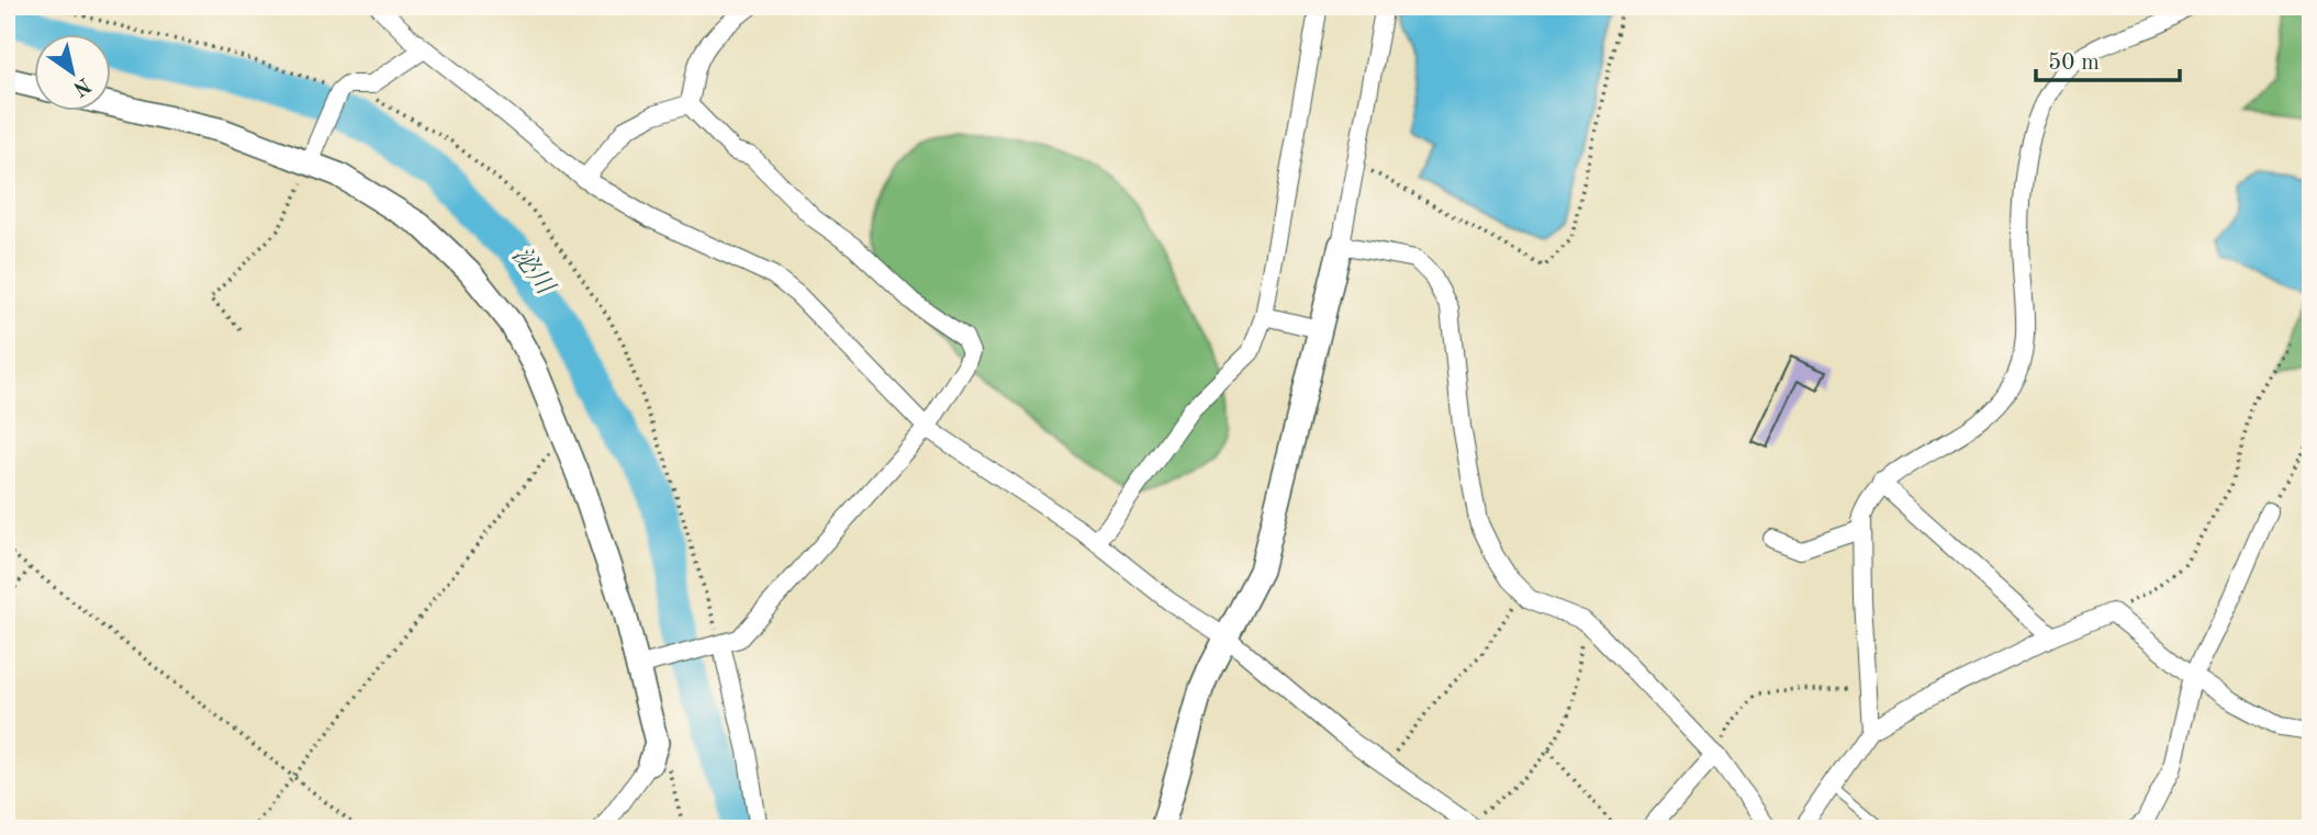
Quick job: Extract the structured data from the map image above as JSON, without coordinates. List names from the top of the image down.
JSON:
{
  "water": ["泌川"],
  "scale_bar": "50 m",
  "north": "bottom right"
}
